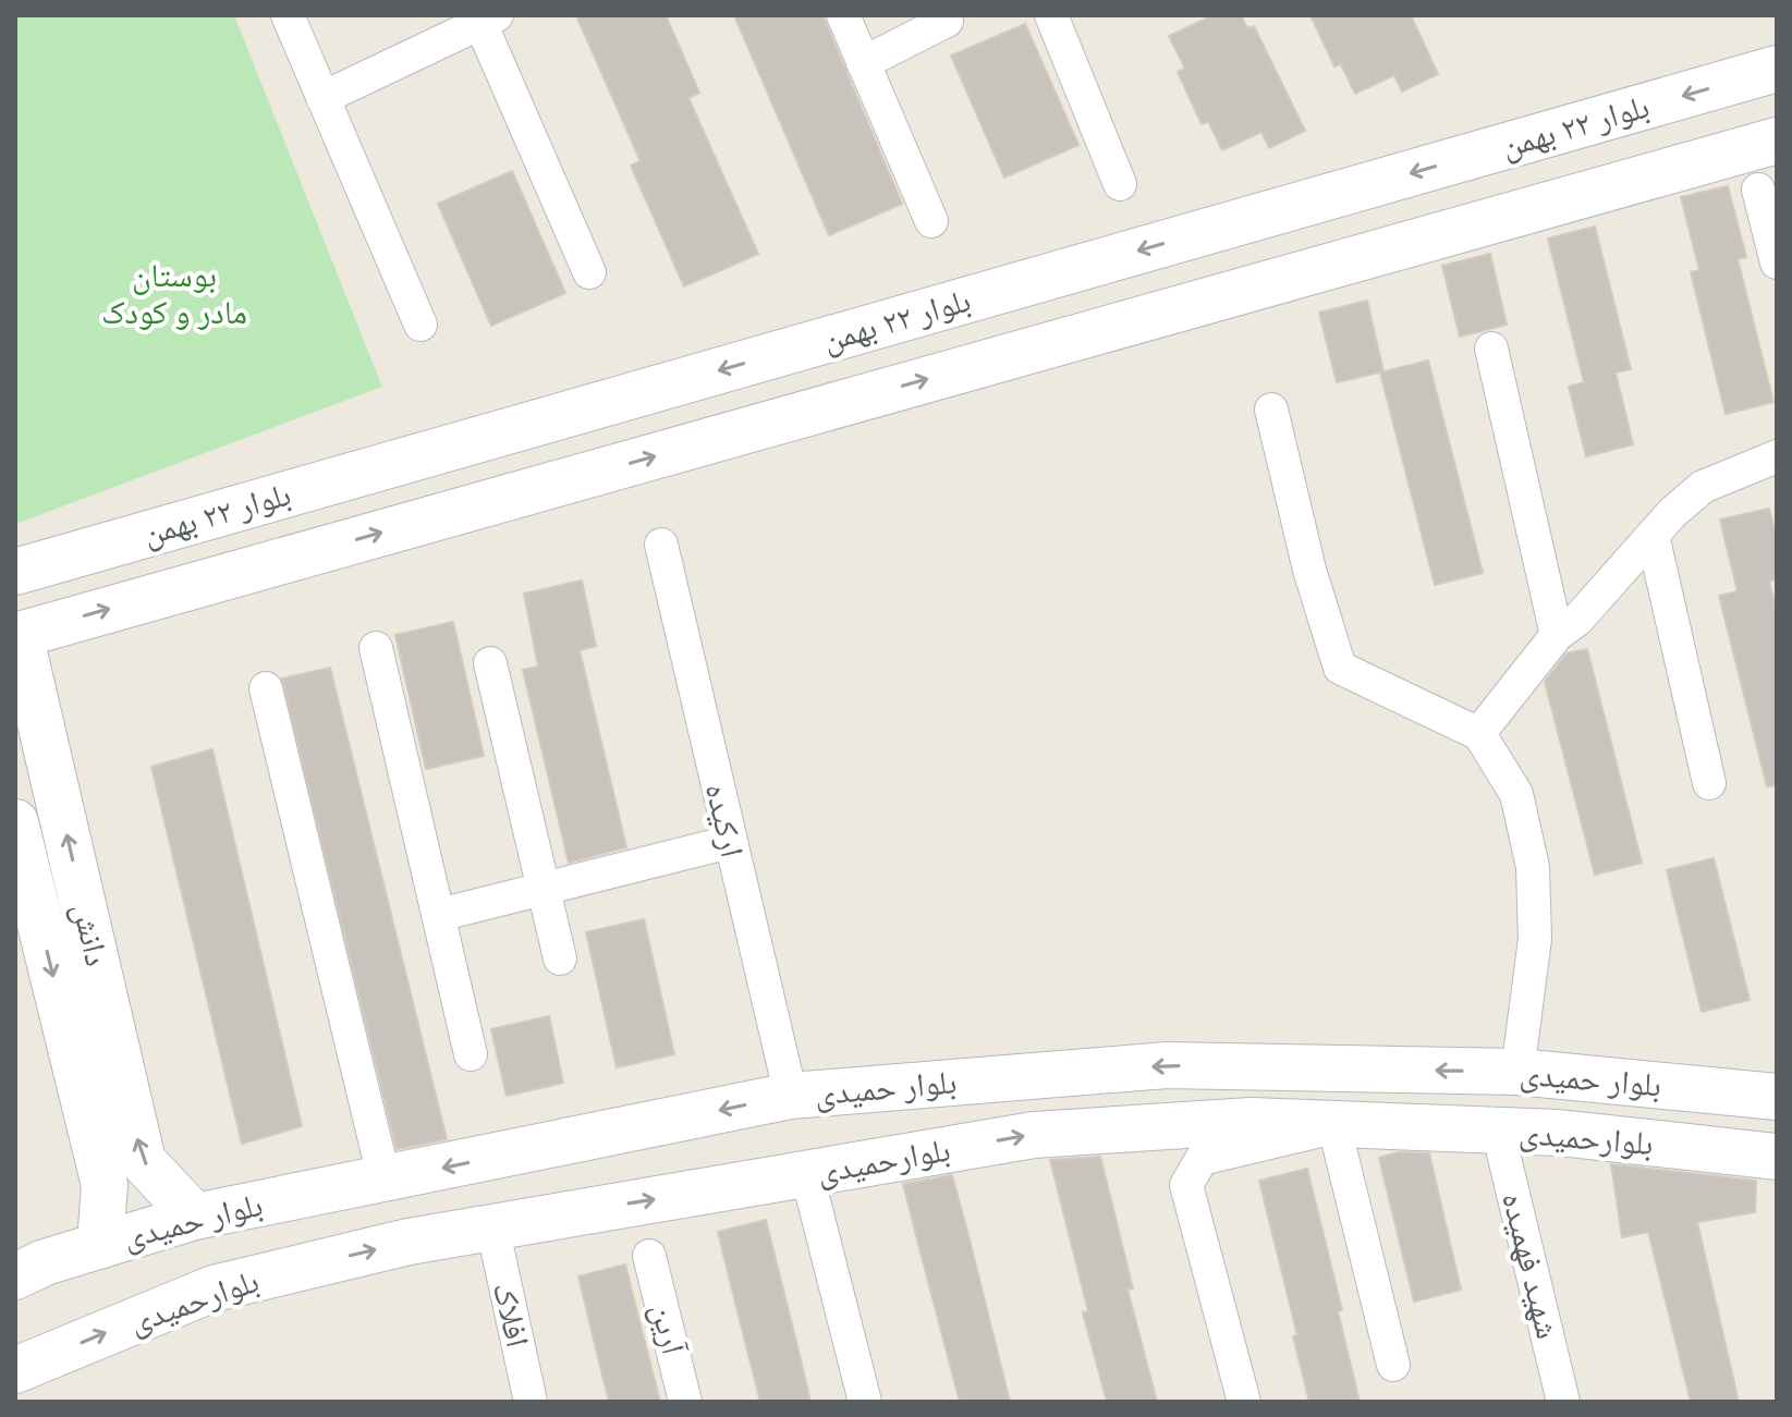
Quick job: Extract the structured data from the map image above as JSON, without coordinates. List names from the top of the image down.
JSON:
{
  "streets": {
    "street": [
      "بلوار ۲۲ بهمن",
      "ارکیده",
      "دانش",
      "بلوار حمیدی",
      "بلوارحمیدی",
      "شهید فهمیده",
      "افلاک",
      "آرین"
    ]
  },
  "crossings": [
    ["بلوار ۲۲ بهمن", "دانش"],
    ["ارکیده", "بلوار حمیدی"],
    ["دانش", "بلوار حمیدی"],
    ["بلوارحمیدی", "شهید فهمیده"],
    ["بلوارحمیدی", "افلاک"]
  ],
  "one_way": ["بلوار حمیدی", "بلوارحمیدی"],
  "parks": ["بوستان مادر و کودک"]
}
